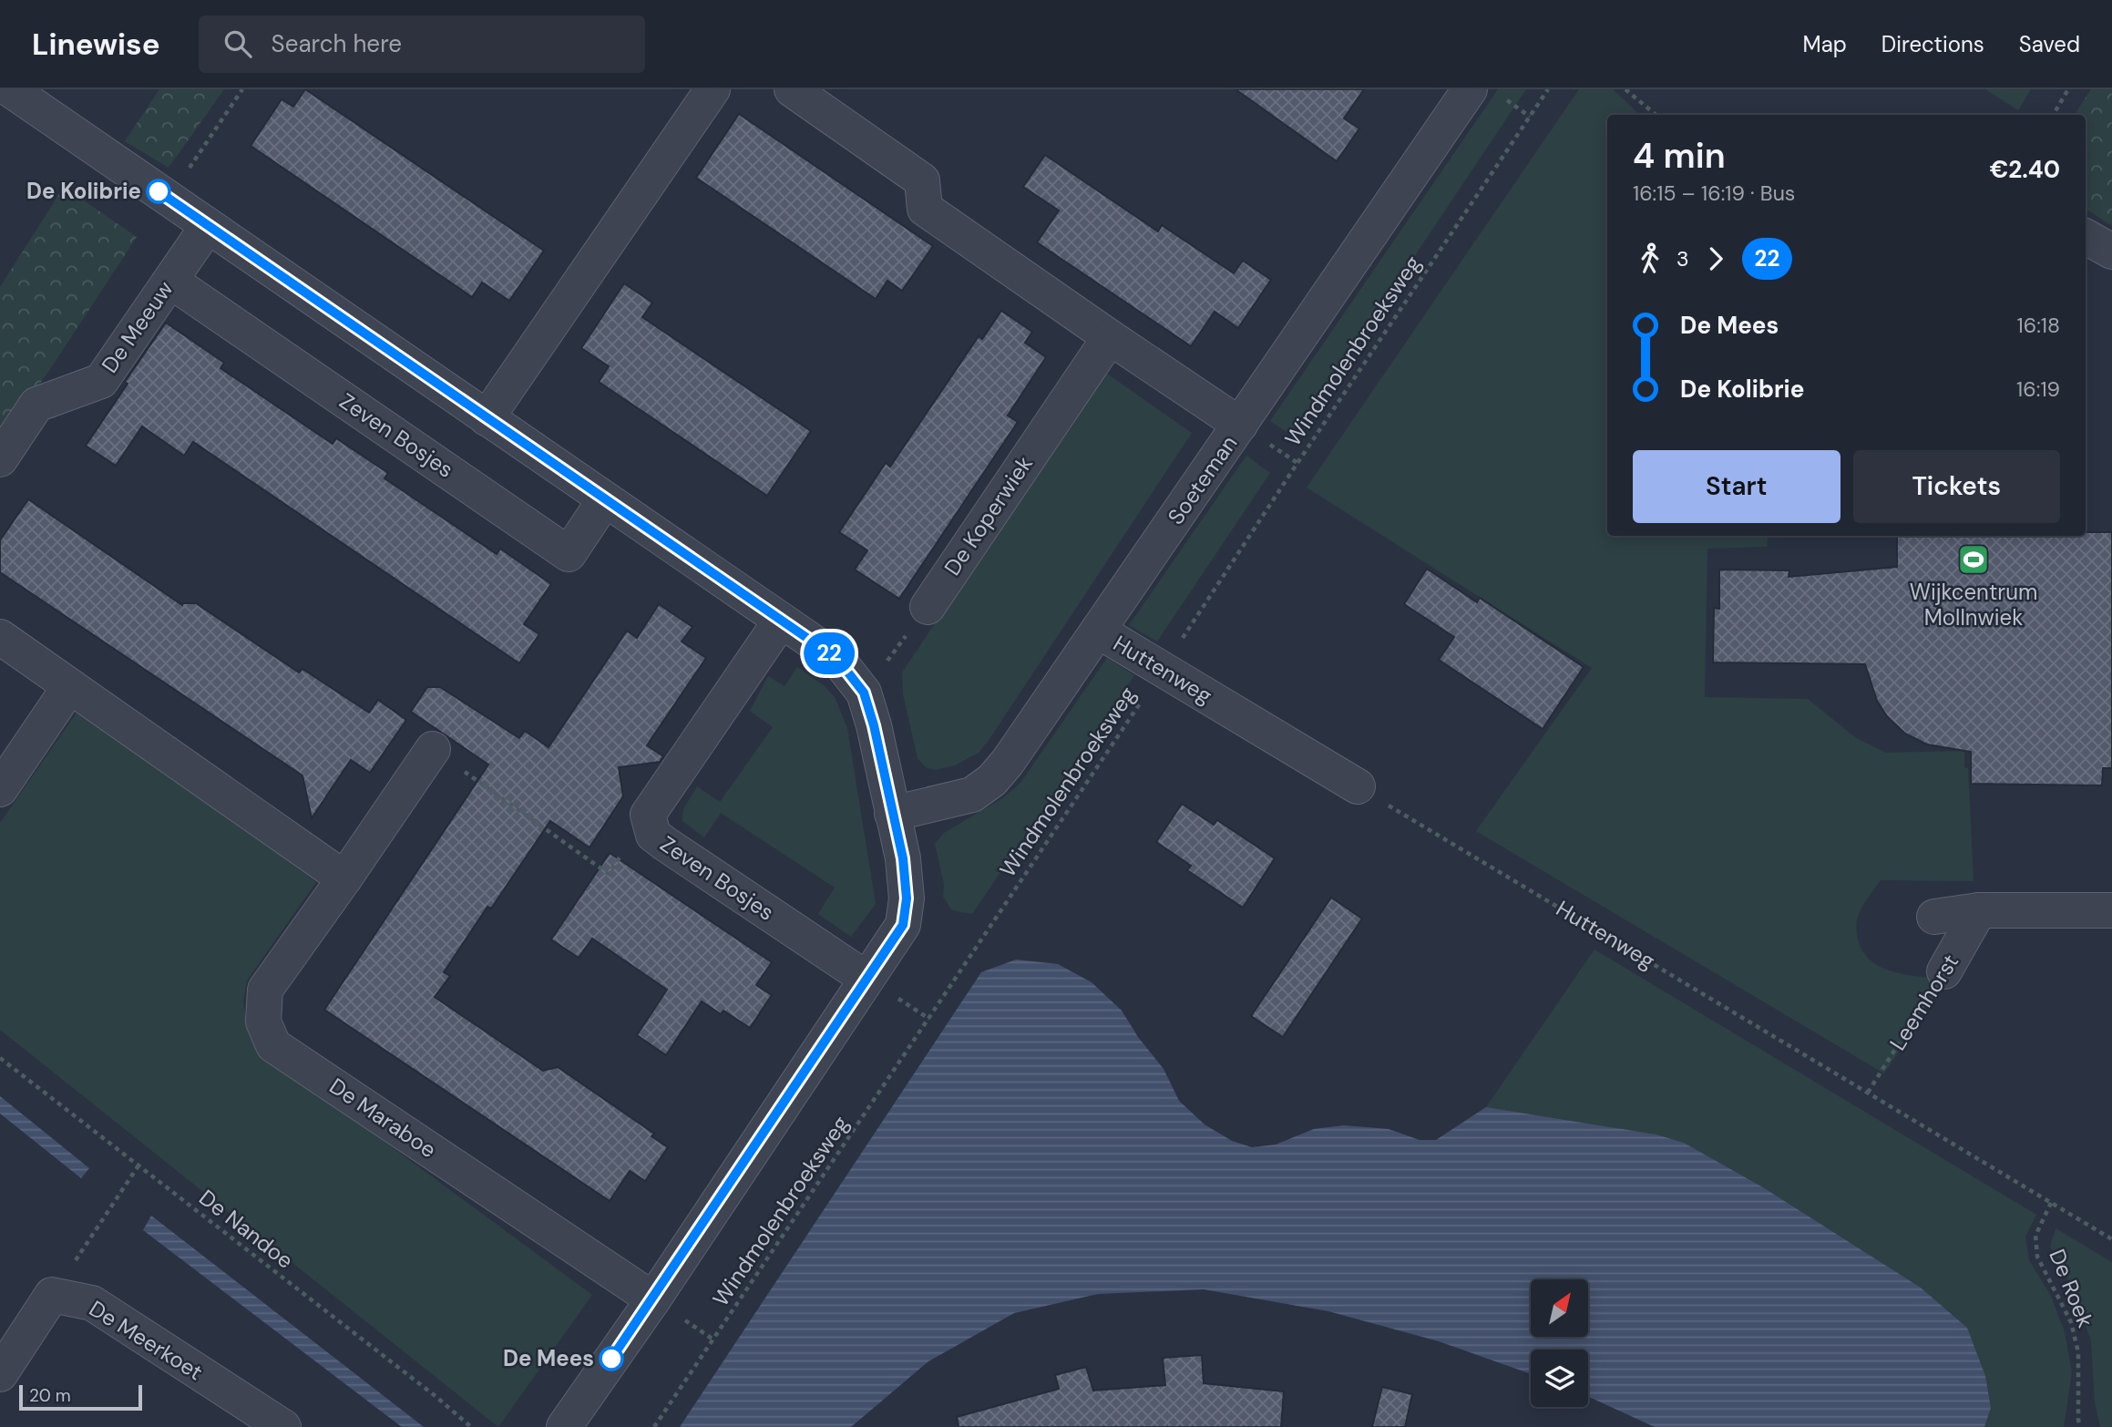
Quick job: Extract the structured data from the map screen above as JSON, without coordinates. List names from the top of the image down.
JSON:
{
  "streets": {
    "street": [
      "De Meeuw",
      "Zeven Bosjes",
      "Soeteman",
      "De Koperwiek",
      "Huttenweg",
      "Leemhorst",
      "De Maraboe",
      "De Meerkoet"
    ],
    "path": ["Windmolenbroeksweg", "De Nandoe", "De Roek"]
  },
  "crossings": [
    ["De Meeuw", "Zeven Bosjes"],
    ["Windmolenbroeksweg", "Huttenweg"],
    ["Soeteman", "Huttenweg"],
    ["Huttenweg", "Leemhorst"],
    ["Huttenweg", "De Roek"]
  ],
  "places": {
    "other": ["De Kolibrie", "De Mees"],
    "sports": ["Wijkcentrum Mollnwiek"]
  },
  "lines": ["bus line 22"],
  "scale_bar": "20 m",
  "north": "top right",
  "page": {
    "header": "Linewise",
    "search": "Search here",
    "nav": ["Map", "Directions", "Saved"],
    "on_map": "22",
    "heading": ["4 min", "16:15 – 16:19 · Bus", "€2.40"],
    "legs": ["3", "22"],
    "list": [
      {
        "name": "De Mees",
        "value": "16:18"
      },
      {
        "name": "De Kolibrie",
        "value": "16:19"
      }
    ],
    "buttons": ["Start", "Tickets"],
    "scale": "20 m"
  }
}
